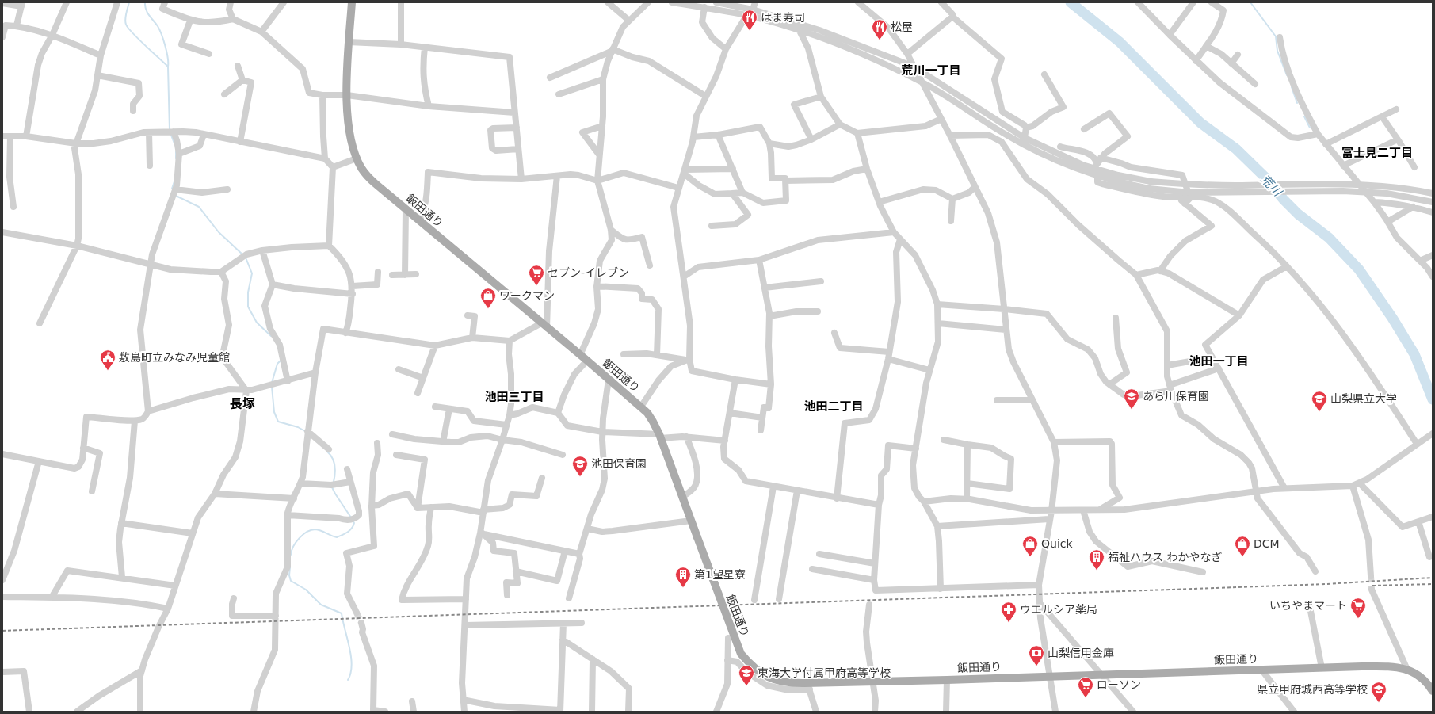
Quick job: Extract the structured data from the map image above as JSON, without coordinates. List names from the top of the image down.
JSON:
{
  "streets": {
    "main road": ["飯田通り"]
  },
  "districts": [
    "荒川一丁目",
    "富士見二丁目",
    "池田一丁目",
    "池田三丁目",
    "長塚",
    "池田二丁目"
  ],
  "water": ["荒川"],
  "places": {
    "restaurant": ["はま寿司", "松屋"],
    "supermarket": ["セブン-イレブン", "いちやまマート", "ローソン"],
    "shop": ["ワークマン", "Quick", "DCM"],
    "public building": ["敷島町立みなみ児童館"],
    "school or university": [
      "あら川保育園",
      "山梨県立大学",
      "池田保育園",
      "東海大学付属甲府高等学校",
      "県立甲府城西高等学校"
    ],
    "building": ["福祉ハウス わかやなぎ", "第1望星寮"],
    "pharmacy": ["ウエルシア薬局"],
    "bank": ["山梨信用金庫"]
  }
}
